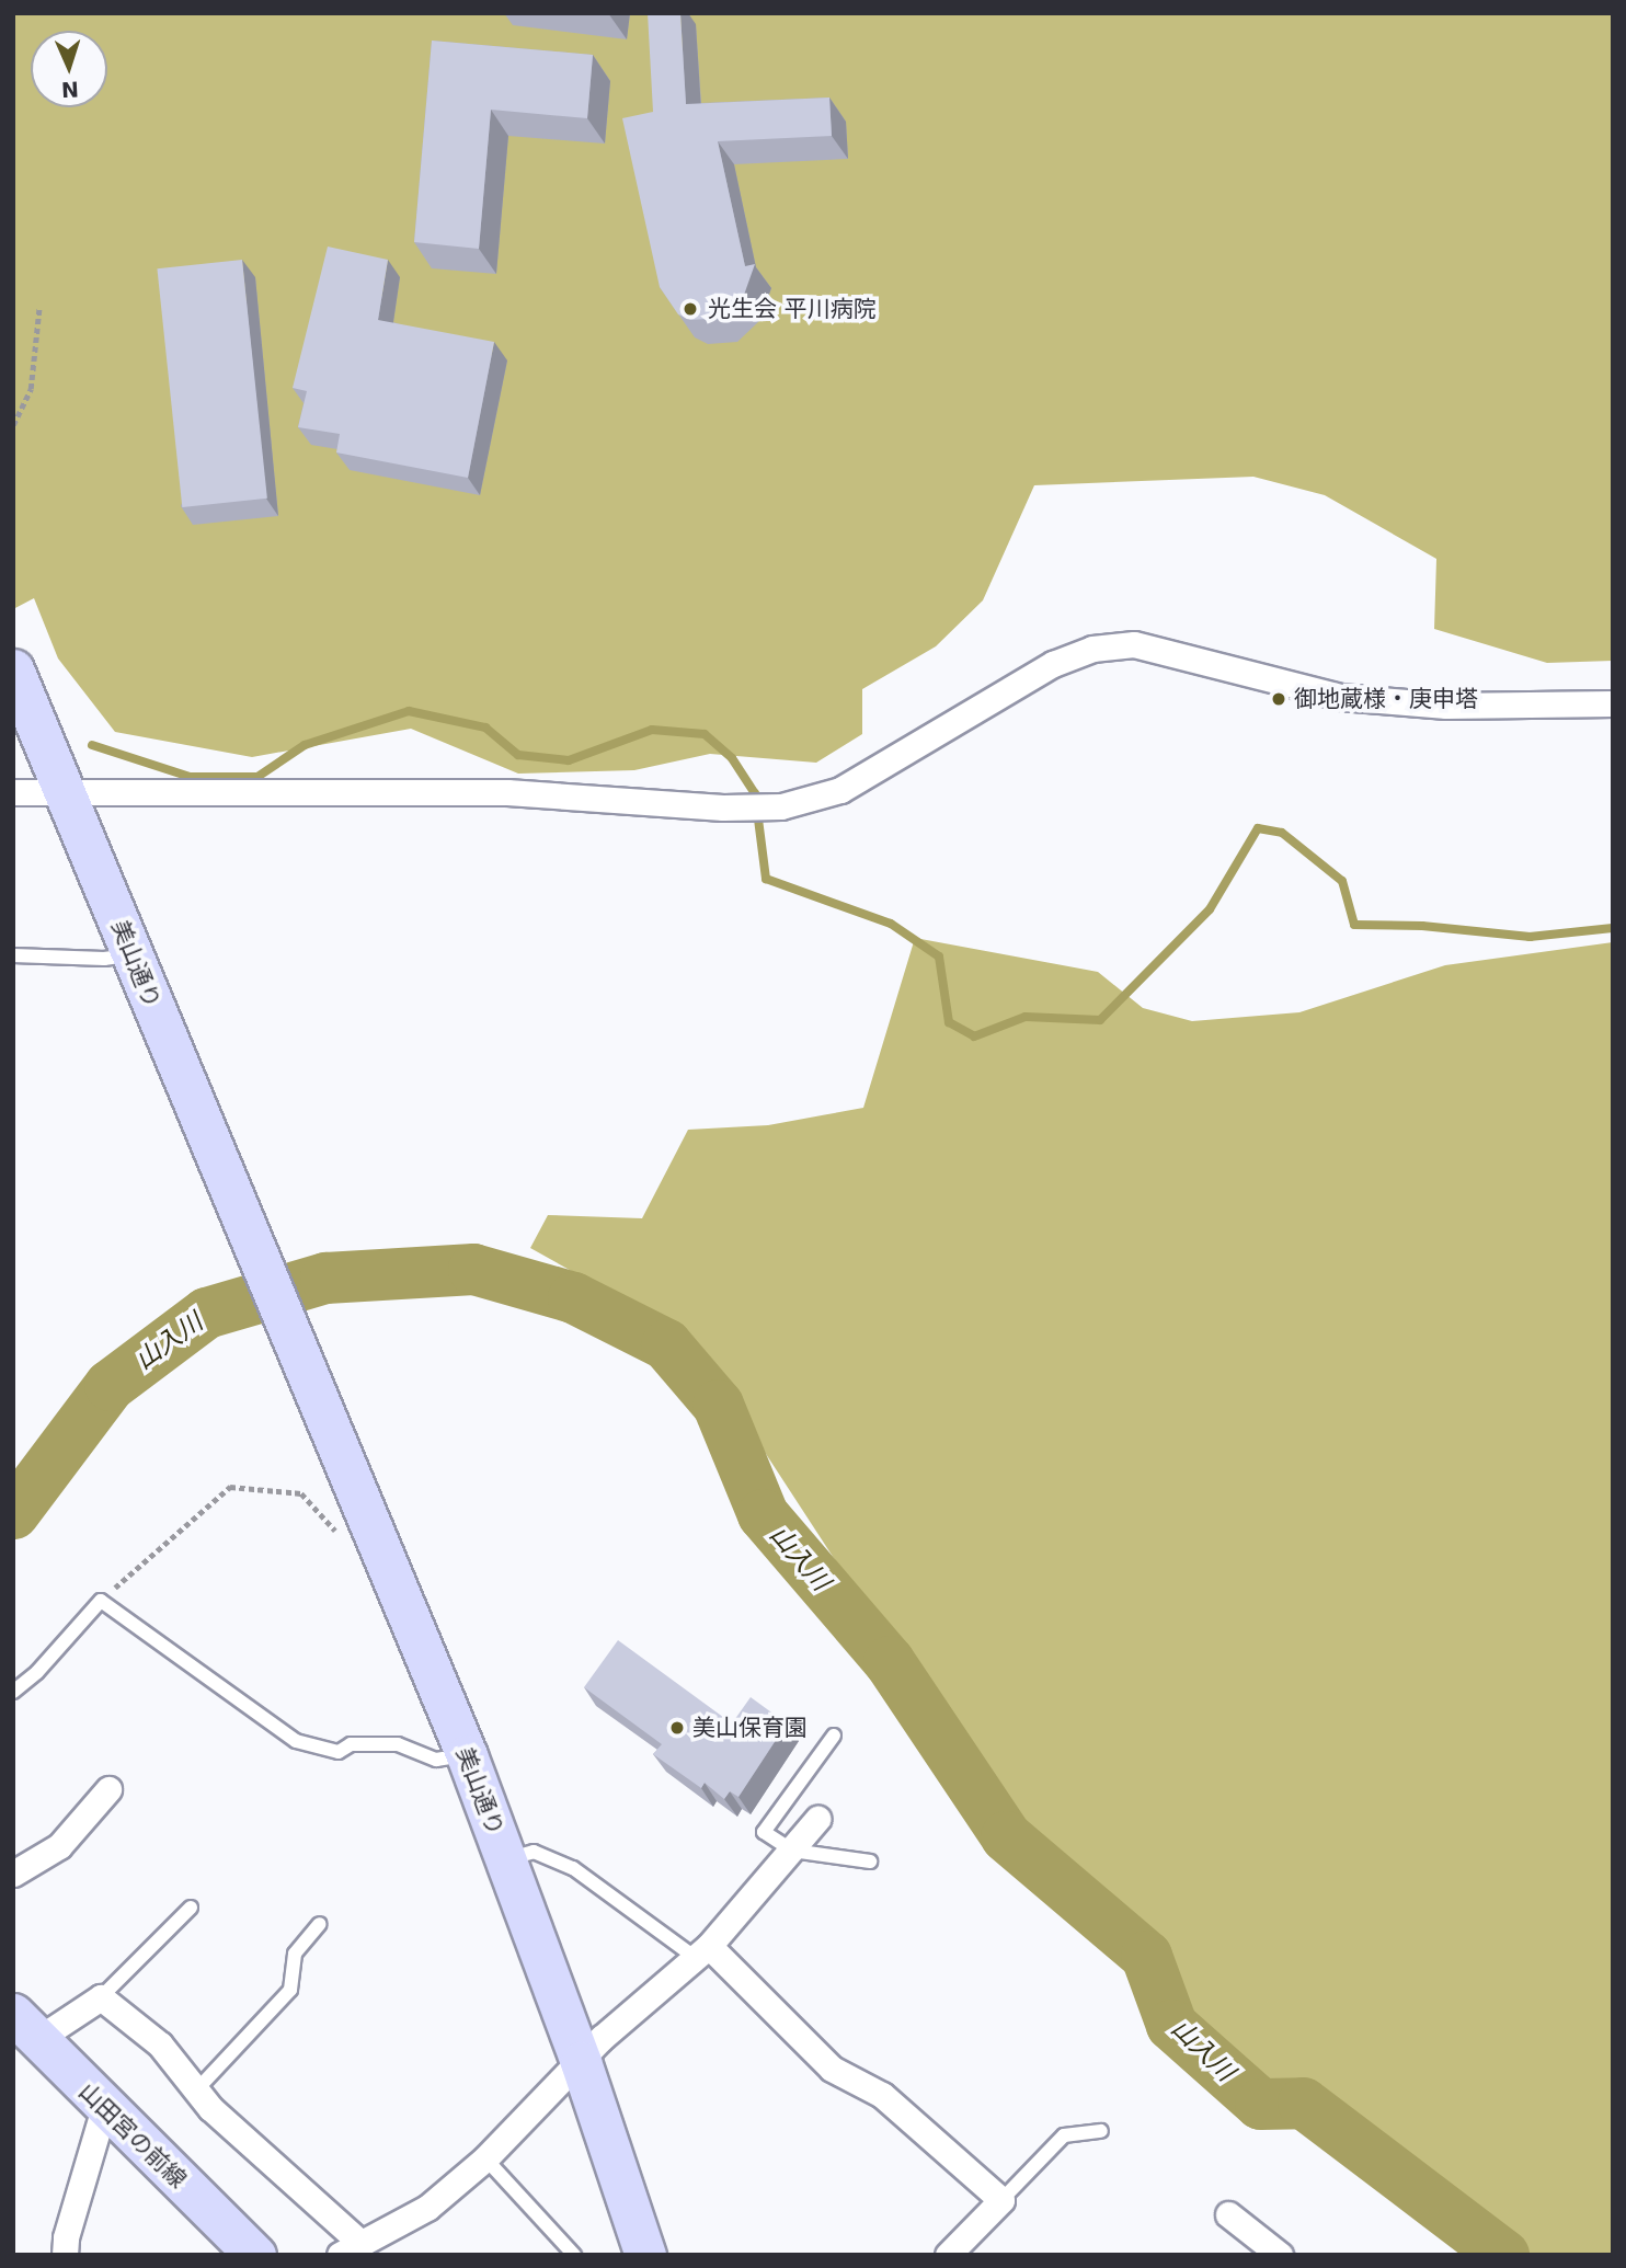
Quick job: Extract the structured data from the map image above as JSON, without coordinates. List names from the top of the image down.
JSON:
{
  "streets": {
    "main road": ["美山通り", "山田宮の前線"]
  },
  "water": ["山入川"],
  "places": ["光生会 平川病院", "御地蔵様・庚申塔", "美山保育園"],
  "north": "bottom"
}
